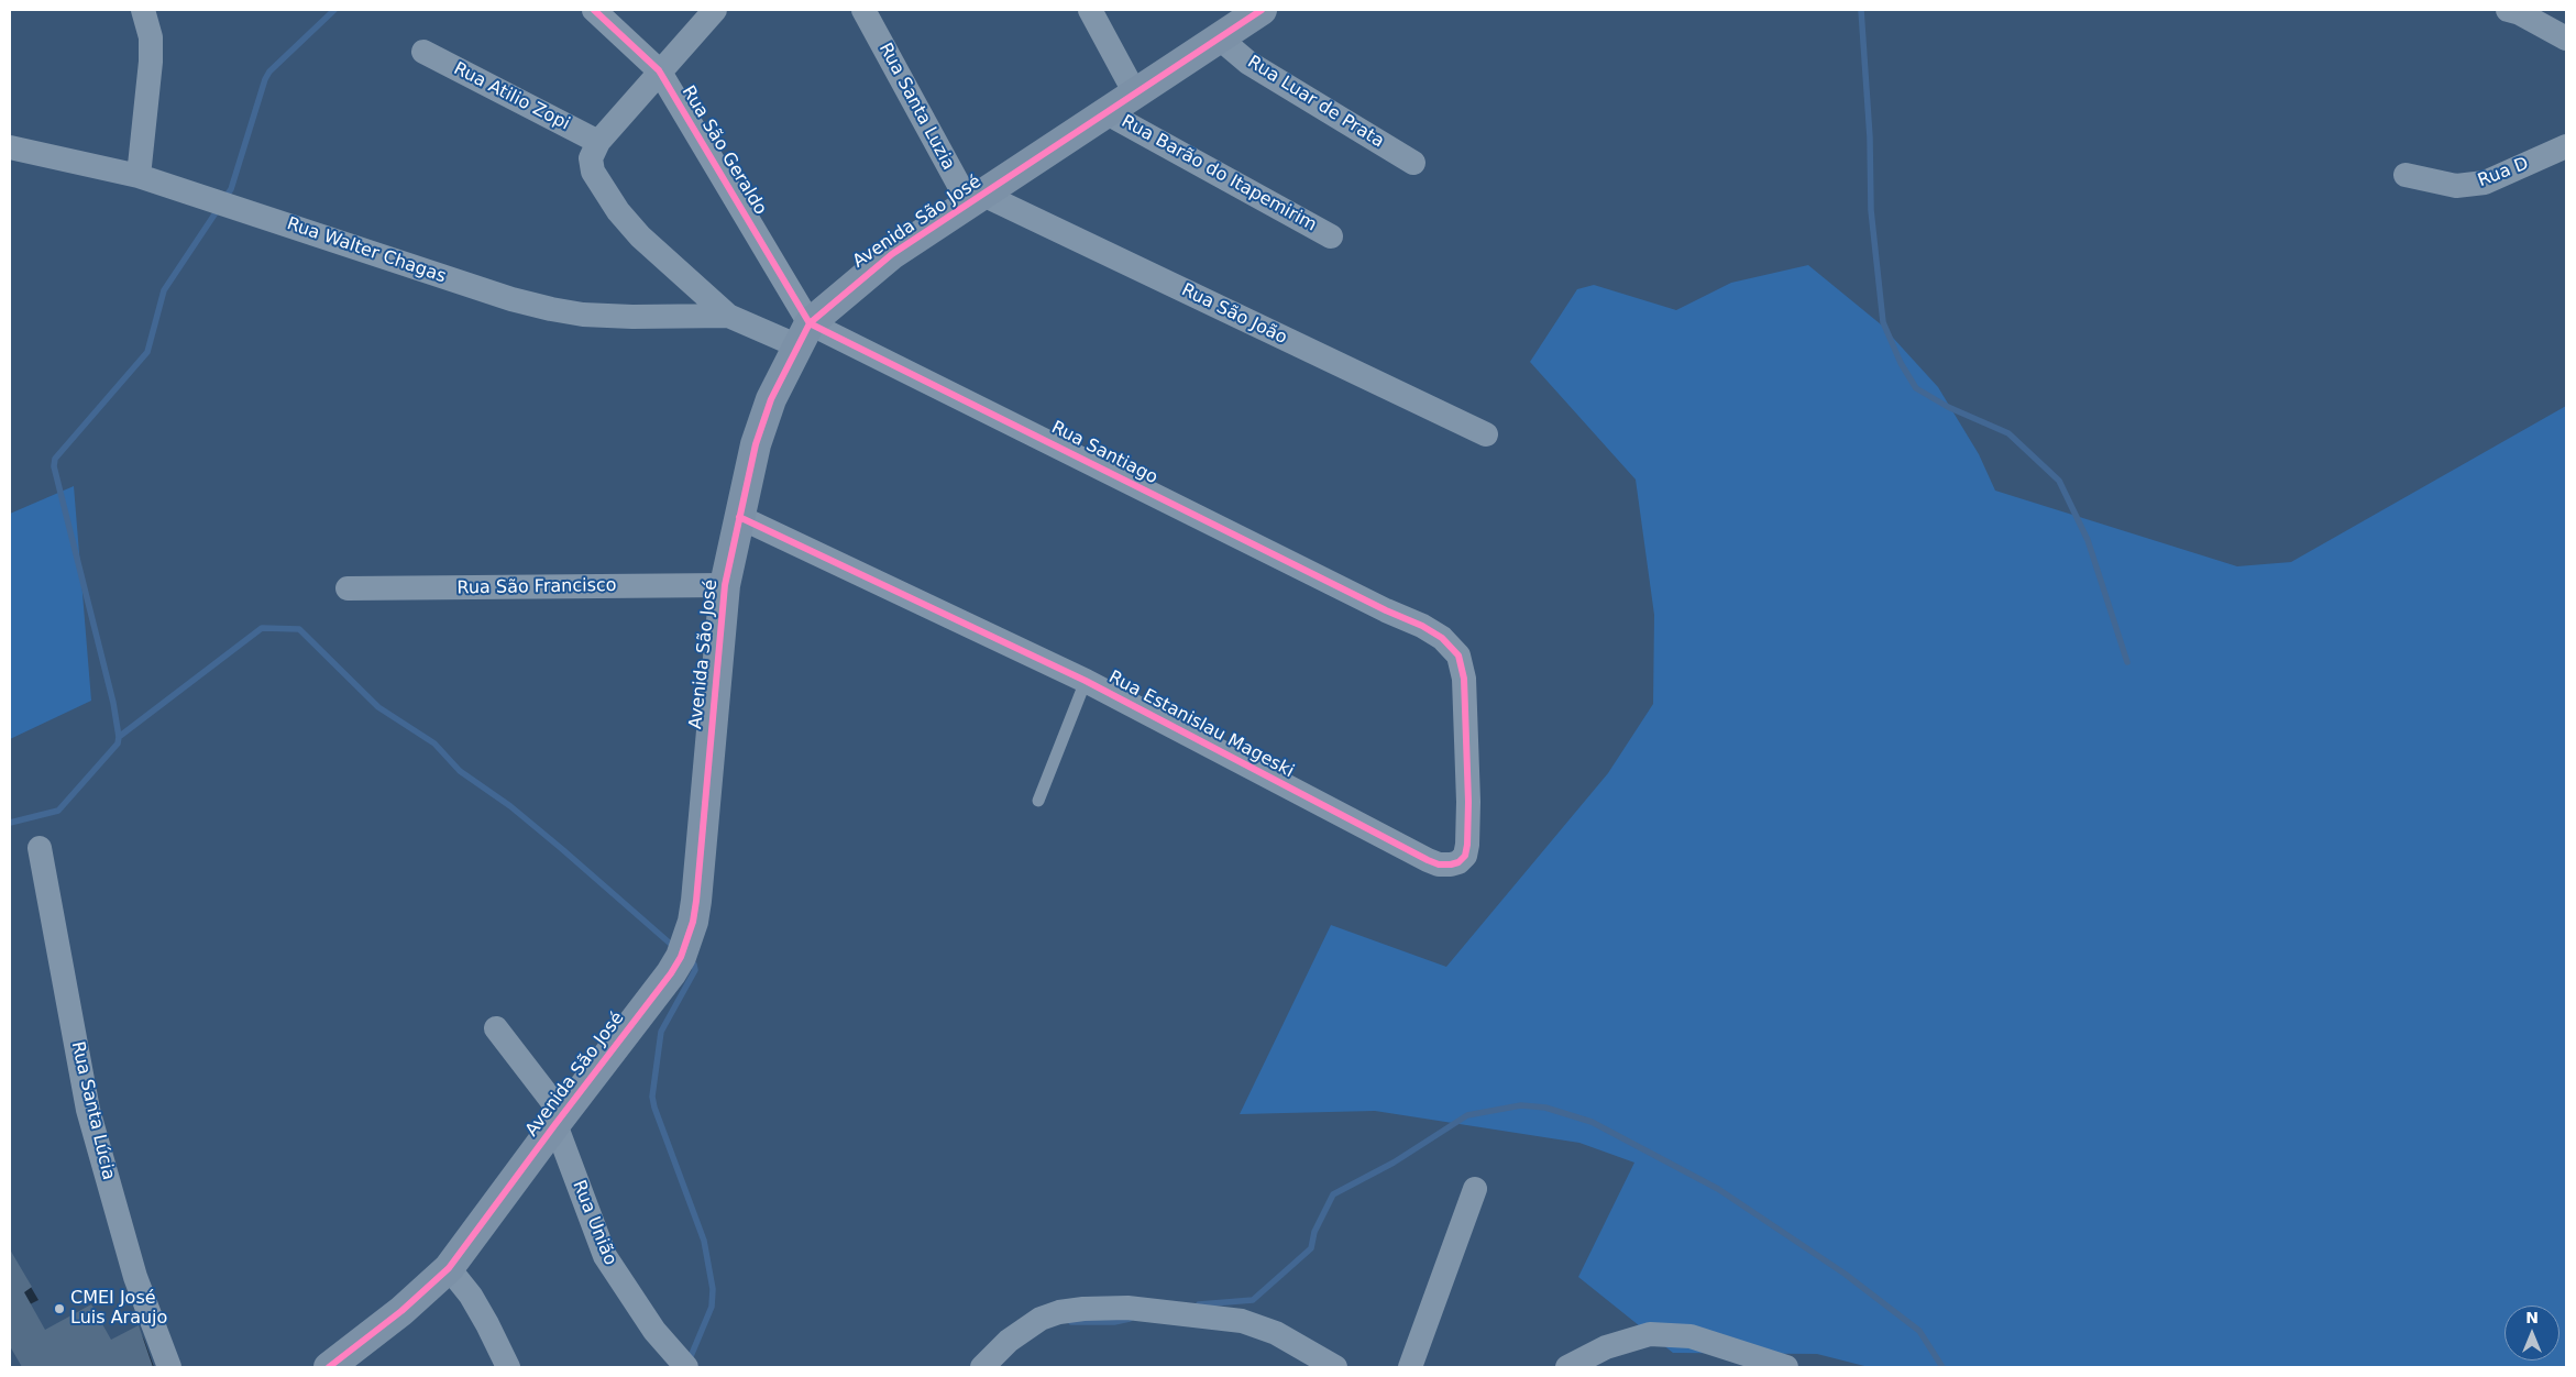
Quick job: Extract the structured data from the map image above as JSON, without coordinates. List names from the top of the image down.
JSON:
{
  "streets": {
    "street": [
      "Rua Atilio Zopi",
      "Rua Luar de Prata",
      "Rua Santa Luzia",
      "Rua São Geraldo",
      "Rua D",
      "Rua Barão do Itapemirim",
      "Avenida São José",
      "Rua Walter Chagas",
      "Rua São João",
      "Rua Santiago",
      "Rua São Francisco",
      "Rua Estanislau Mageski",
      "Rua Santa Lúcia",
      "Rua União"
    ]
  },
  "crossings": [
    ["Rua Luar de Prata", "Avenida São José"],
    ["Rua Santa Luzia", "Avenida São José"],
    ["Rua Santa Luzia", "Rua São João"],
    ["Rua São Geraldo", "Avenida São José"],
    ["Rua São Geraldo", "Rua Santiago"],
    ["Rua Barão do Itapemirim", "Avenida São José"],
    ["Avenida São José", "Rua São João"],
    ["Avenida São José", "Rua Santiago"],
    ["Avenida São José", "Rua São Francisco"],
    ["Avenida São José", "Rua Estanislau Mageski"],
    ["Avenida São José", "Rua União"],
    ["Rua Walter Chagas", "Rua Santiago"],
    ["Rua Santiago", "Rua Estanislau Mageski"]
  ],
  "places": ["CMEI José Luis Araujo"],
  "north": "top"
}
